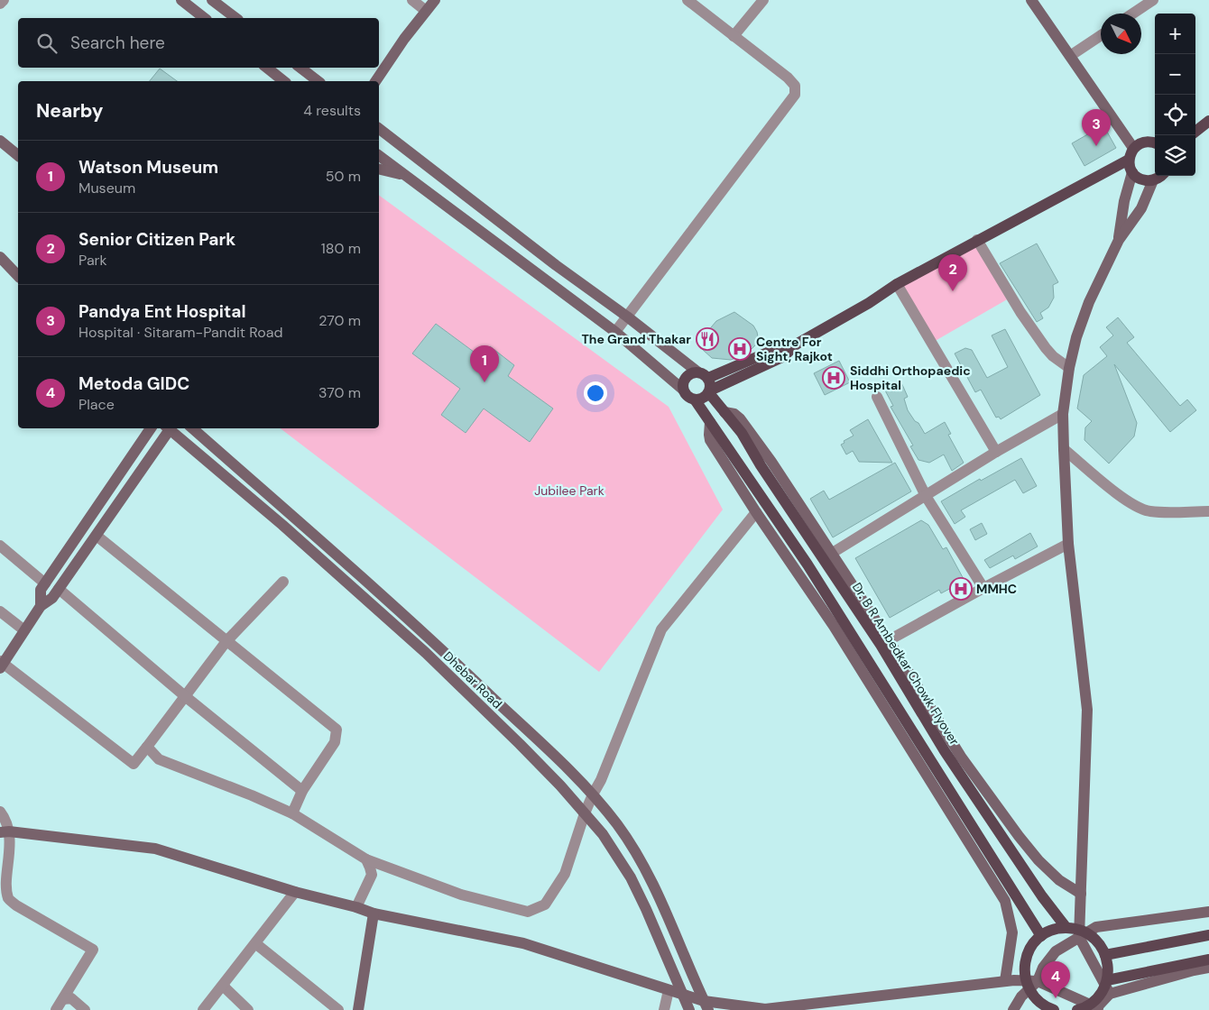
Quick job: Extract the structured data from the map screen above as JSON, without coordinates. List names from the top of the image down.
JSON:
{
  "streets": {
    "main road": ["Dr. B R Ambedkar Chowk Flyover"],
    "street": ["Dhebar Road"]
  },
  "parks": ["Jubilee Park"],
  "places": {
    "restaurant": ["The Grand Thakar"],
    "hospital": ["Centre For Sight, Rajkot", "Siddhi Orthopaedic Hospital", "MMHC"]
  },
  "north": "bottom right",
  "page": {
    "map_buttons": ["+", "−"],
    "search": "Search here",
    "heading": ["Nearby", "4 results"],
    "pins": [
      "3",
      "2",
      "1",
      "4"
    ],
    "list": [
      {
        "mark": "1",
        "name": "Watson Museum",
        "note": "Museum",
        "value": "50 m"
      },
      {
        "mark": "2",
        "name": "Senior Citizen Park",
        "note": "Park",
        "value": "180 m"
      },
      {
        "mark": "3",
        "name": "Pandya Ent Hospital",
        "note": "Hospital · Sitaram-Pandit Road",
        "value": "270 m"
      },
      {
        "mark": "4",
        "name": "Metoda GIDC",
        "note": "Place",
        "value": "370 m"
      }
    ]
  }
}
